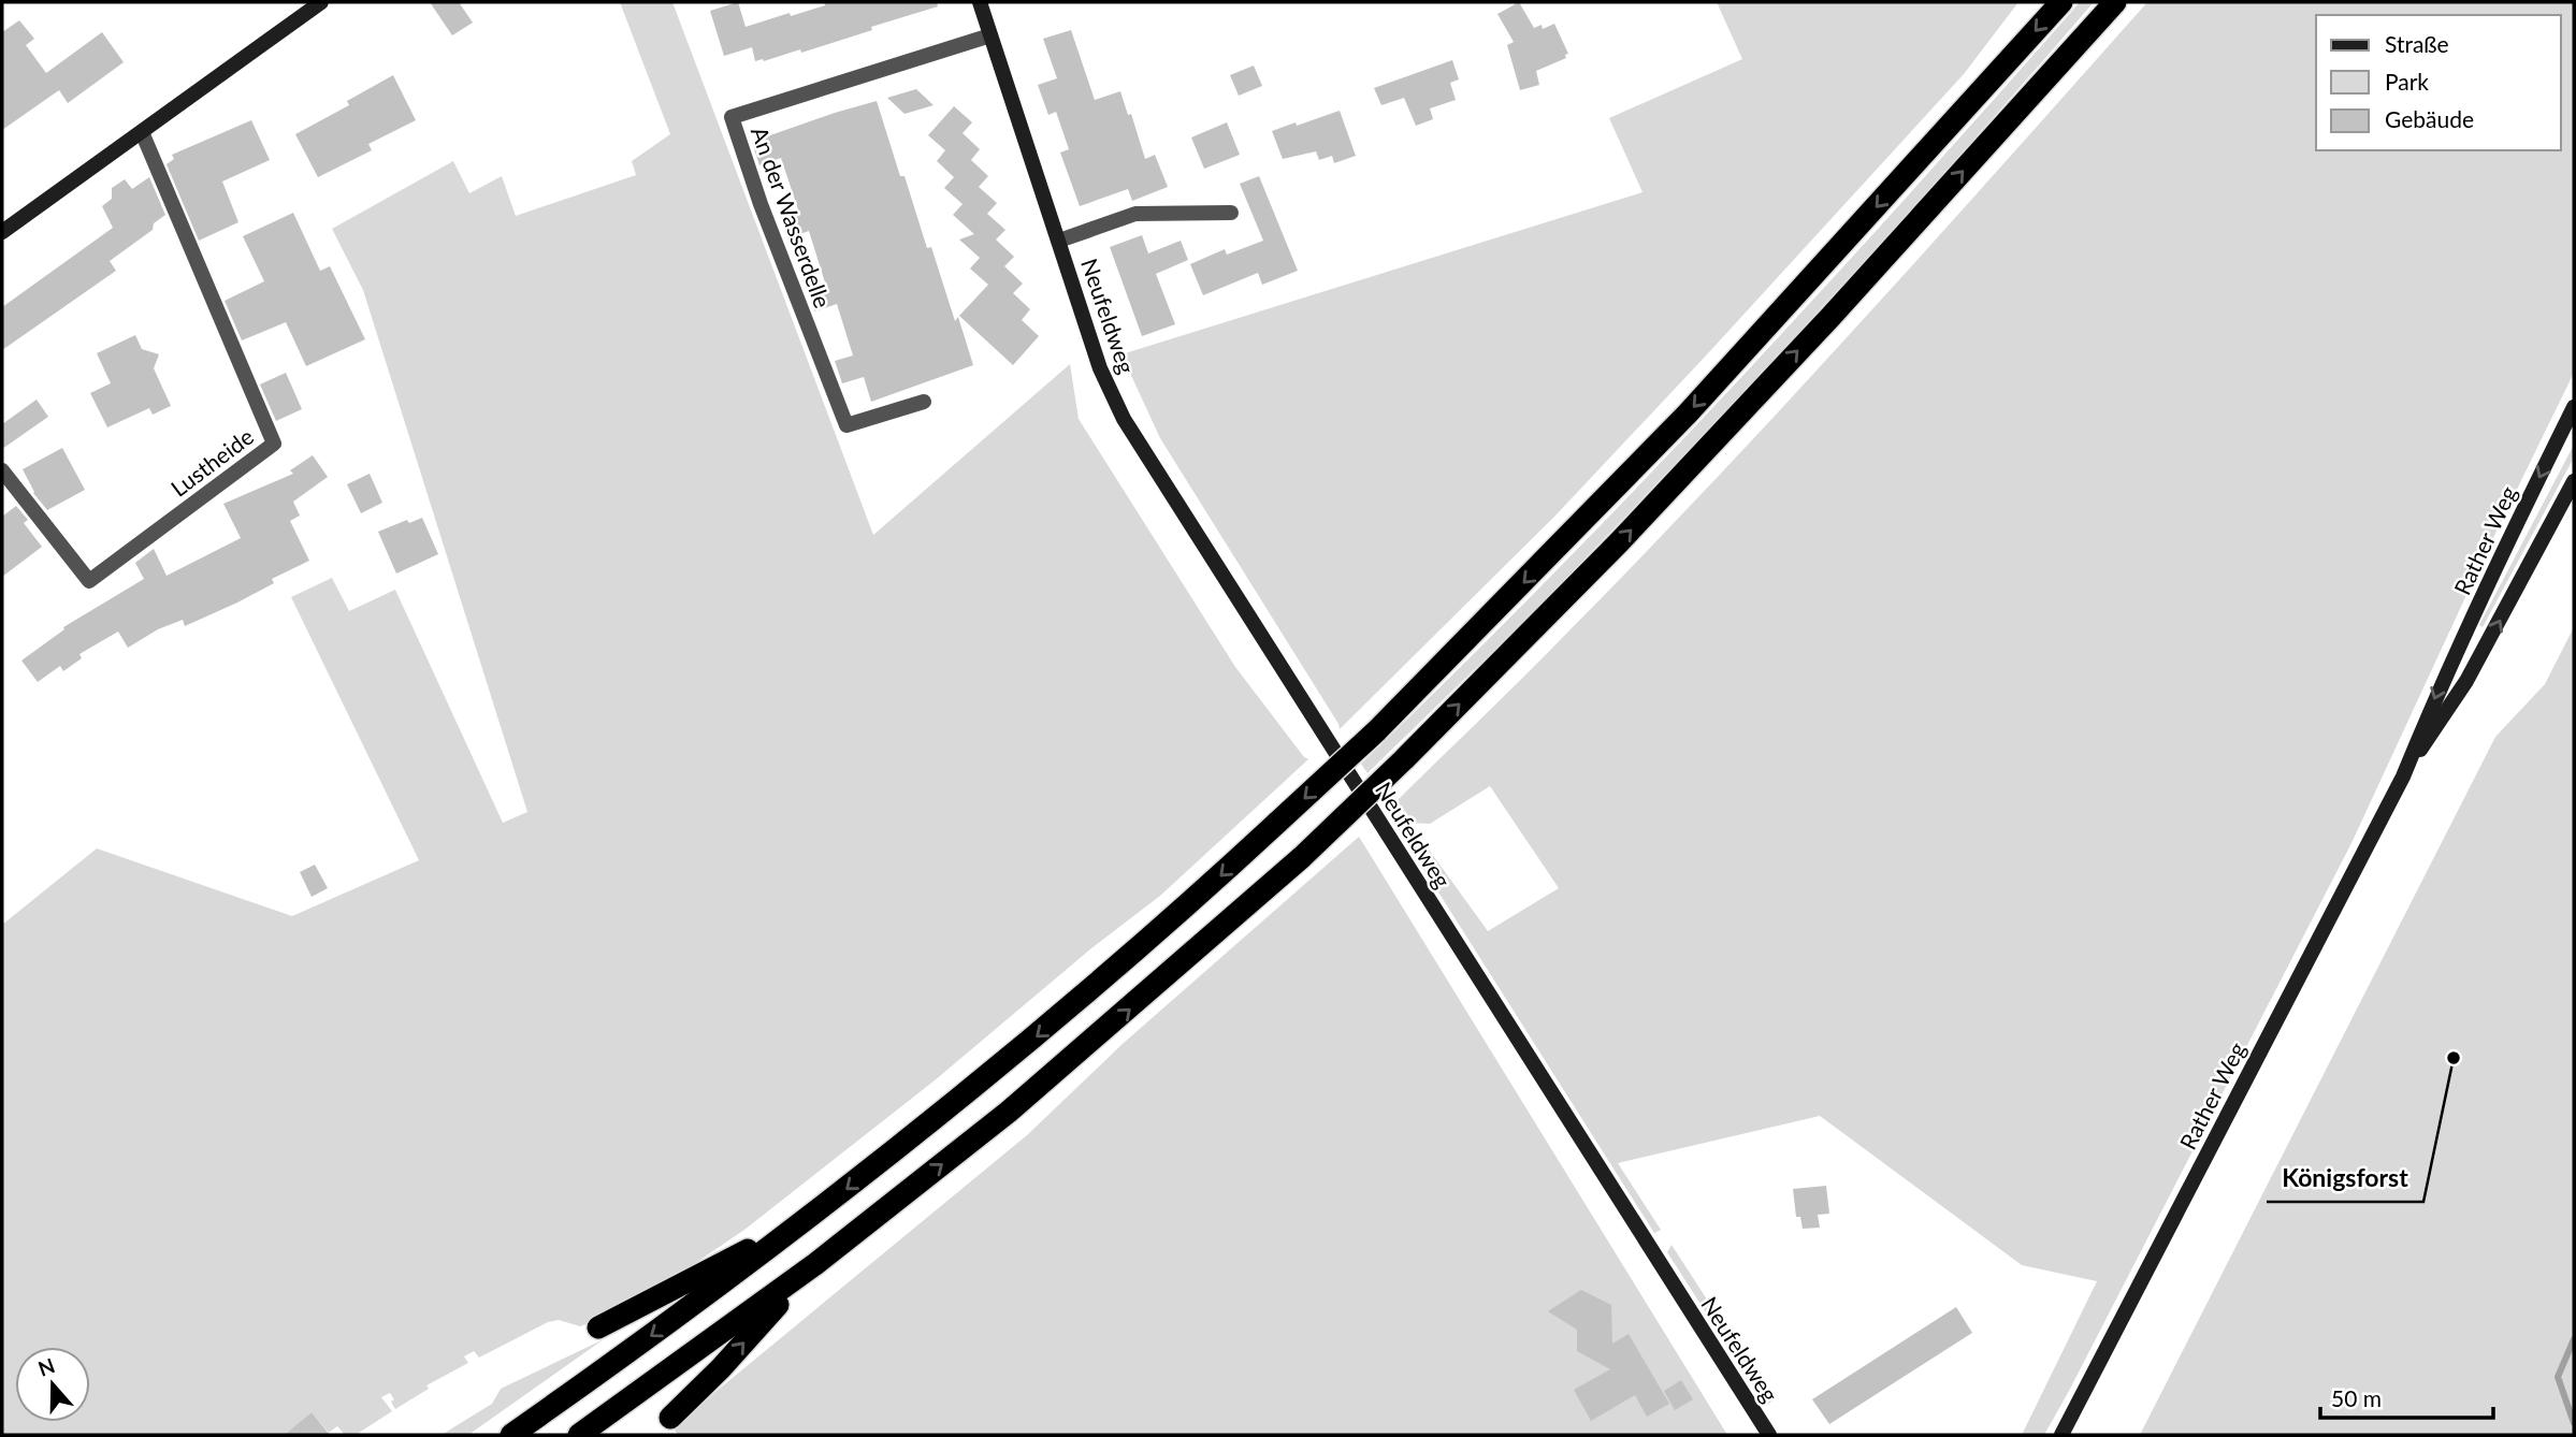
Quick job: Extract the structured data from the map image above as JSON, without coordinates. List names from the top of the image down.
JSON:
{
  "streets": {
    "main road": ["Neufeldweg", "Rather Weg"],
    "street": ["An der Wasserdelle", "Lustheide"]
  },
  "crossings": [
    ["An der Wasserdelle", "Neufeldweg"]
  ],
  "places": ["Königsforst"],
  "legend": ["Straße", "Park", "Gebäude"],
  "scale_bar": "50 m",
  "north": "top"
}
